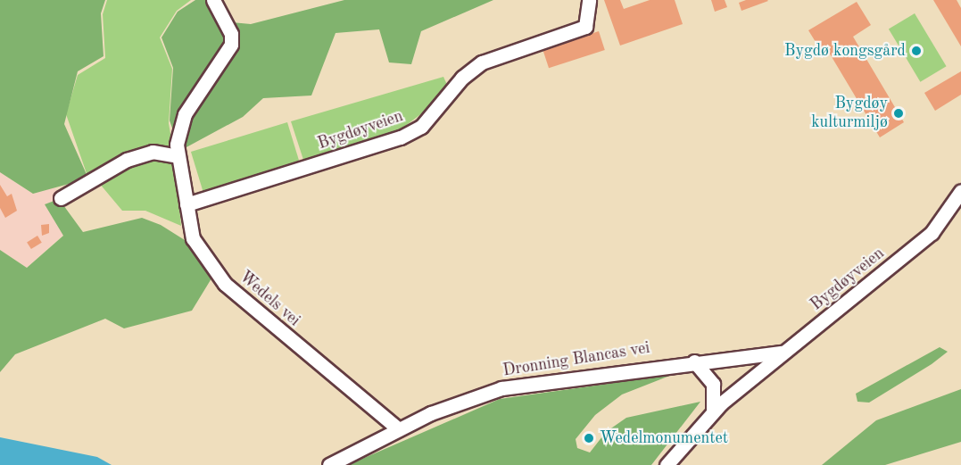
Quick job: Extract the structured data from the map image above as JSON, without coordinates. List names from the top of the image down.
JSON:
{
  "streets": {
    "street": ["Bygdøyveien", "Wedels vei", "Dronning Blancas vei"]
  },
  "crossings": [
    ["Bygdøyveien", "Wedels vei"],
    ["Bygdøyveien", "Dronning Blancas vei"],
    ["Wedels vei", "Dronning Blancas vei"]
  ],
  "places": ["Bygdø kongsgård", "Bygdøy kulturmiljø", "Wedelmonumentet"]
}
